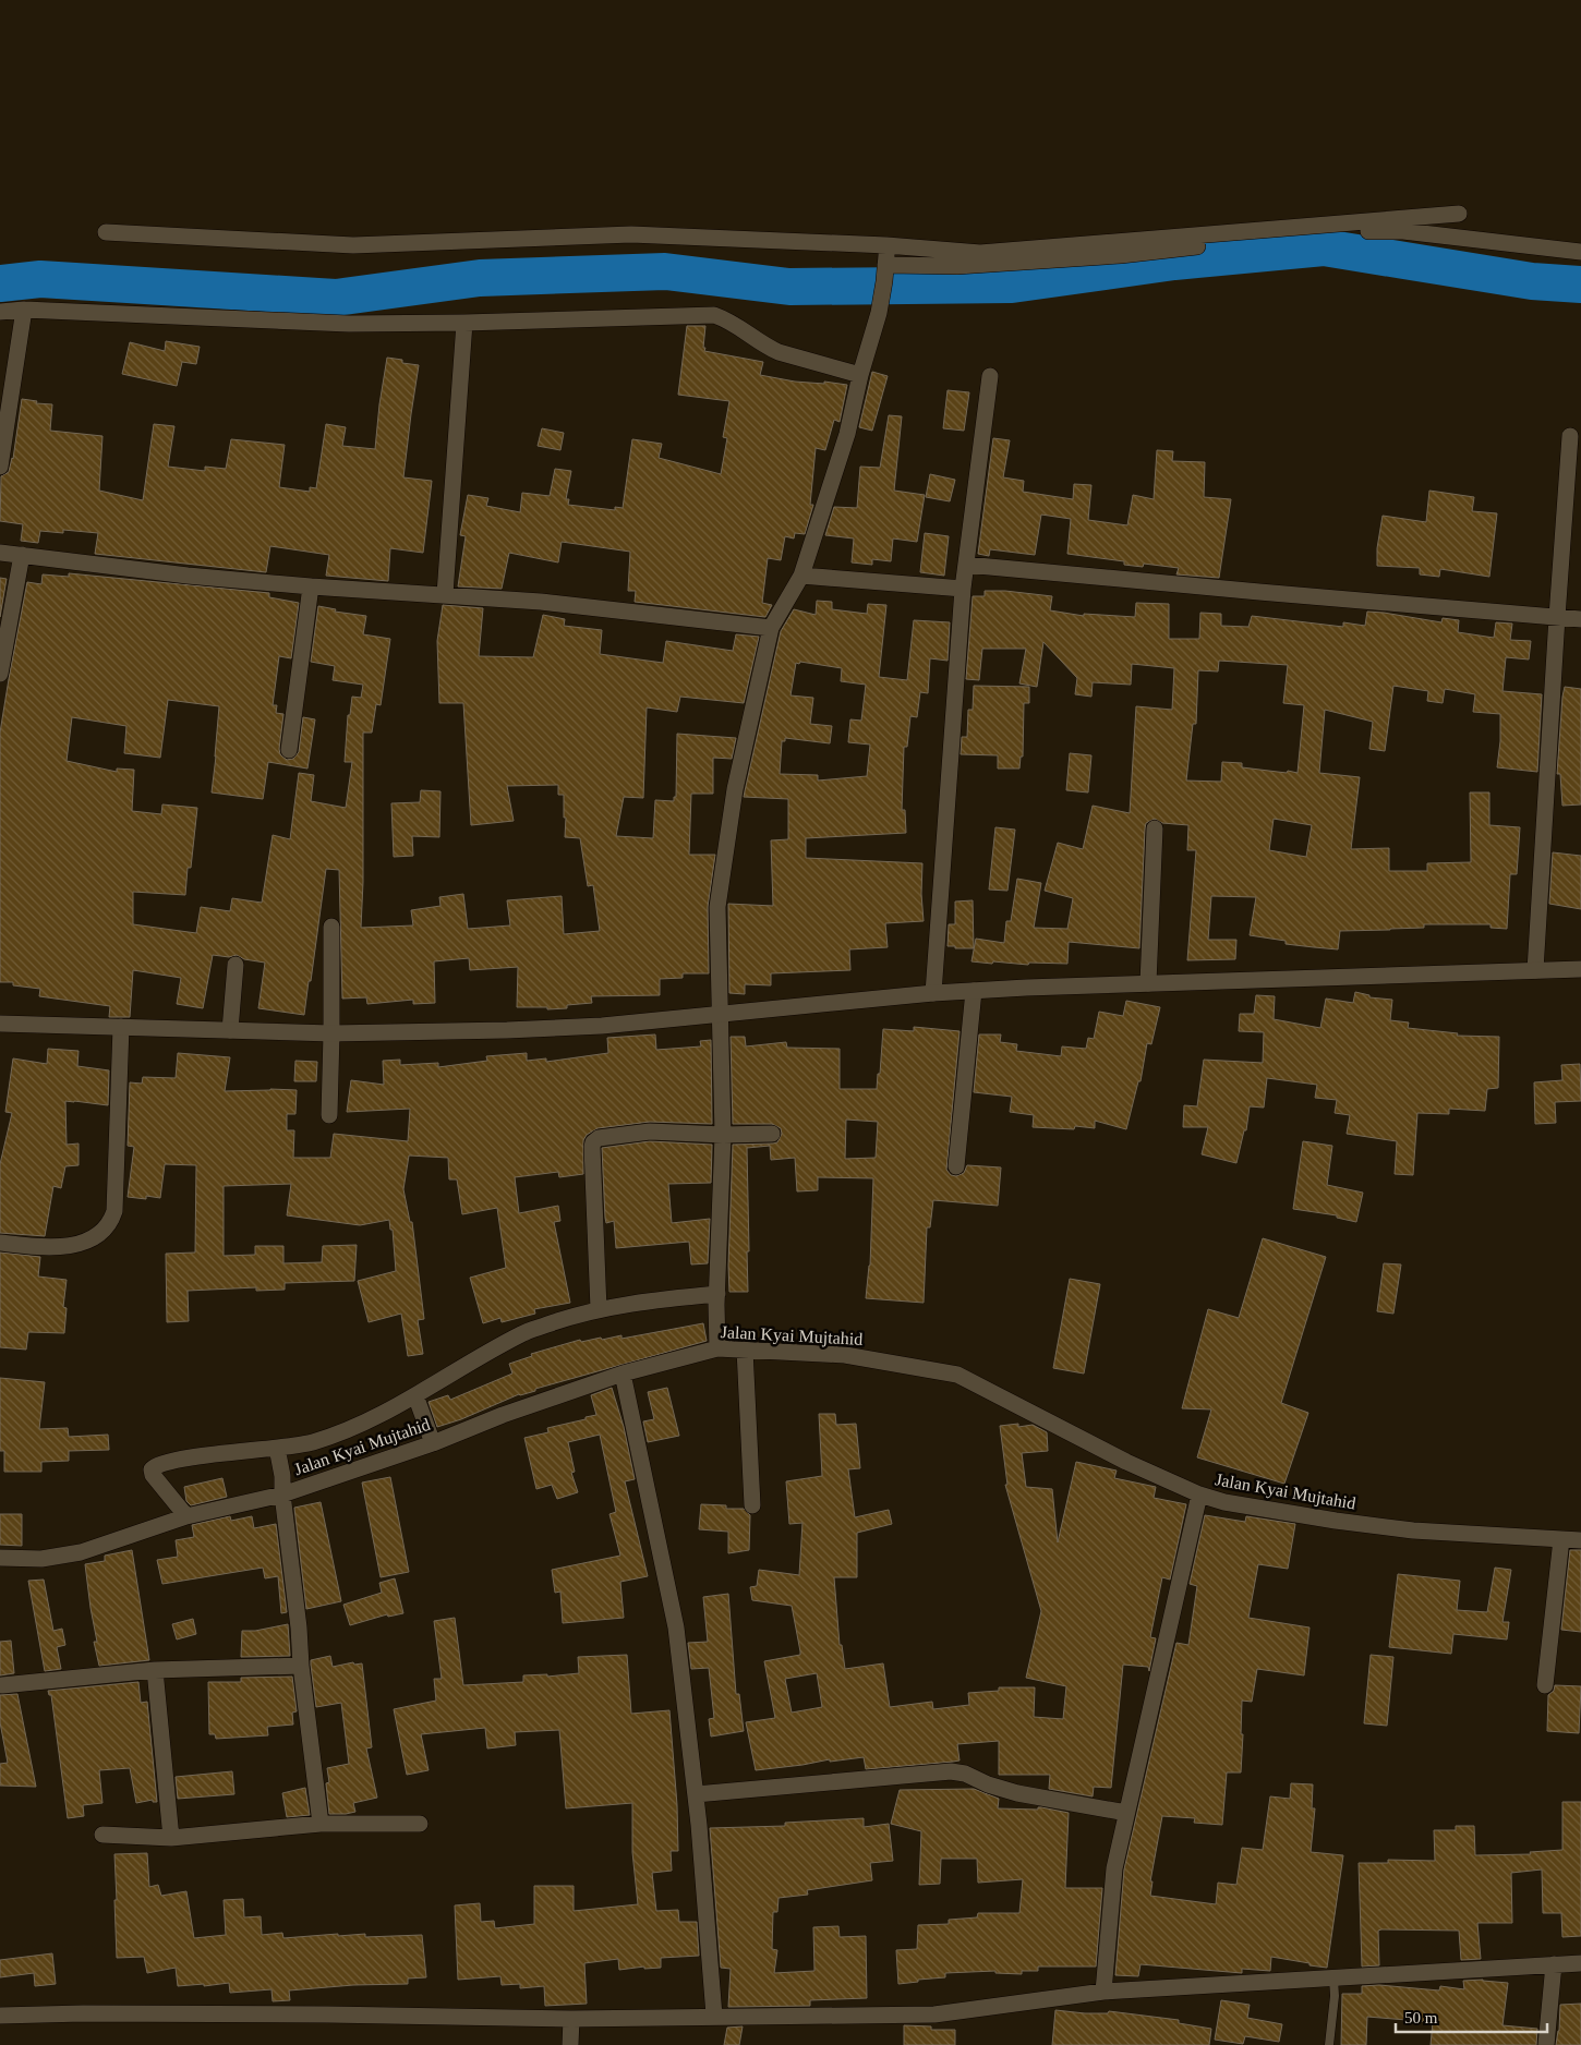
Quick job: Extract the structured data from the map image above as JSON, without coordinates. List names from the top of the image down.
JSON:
{
  "streets": {
    "street": ["Jalan Kyai Mujtahid"]
  },
  "scale_bar": "50 m"
}
